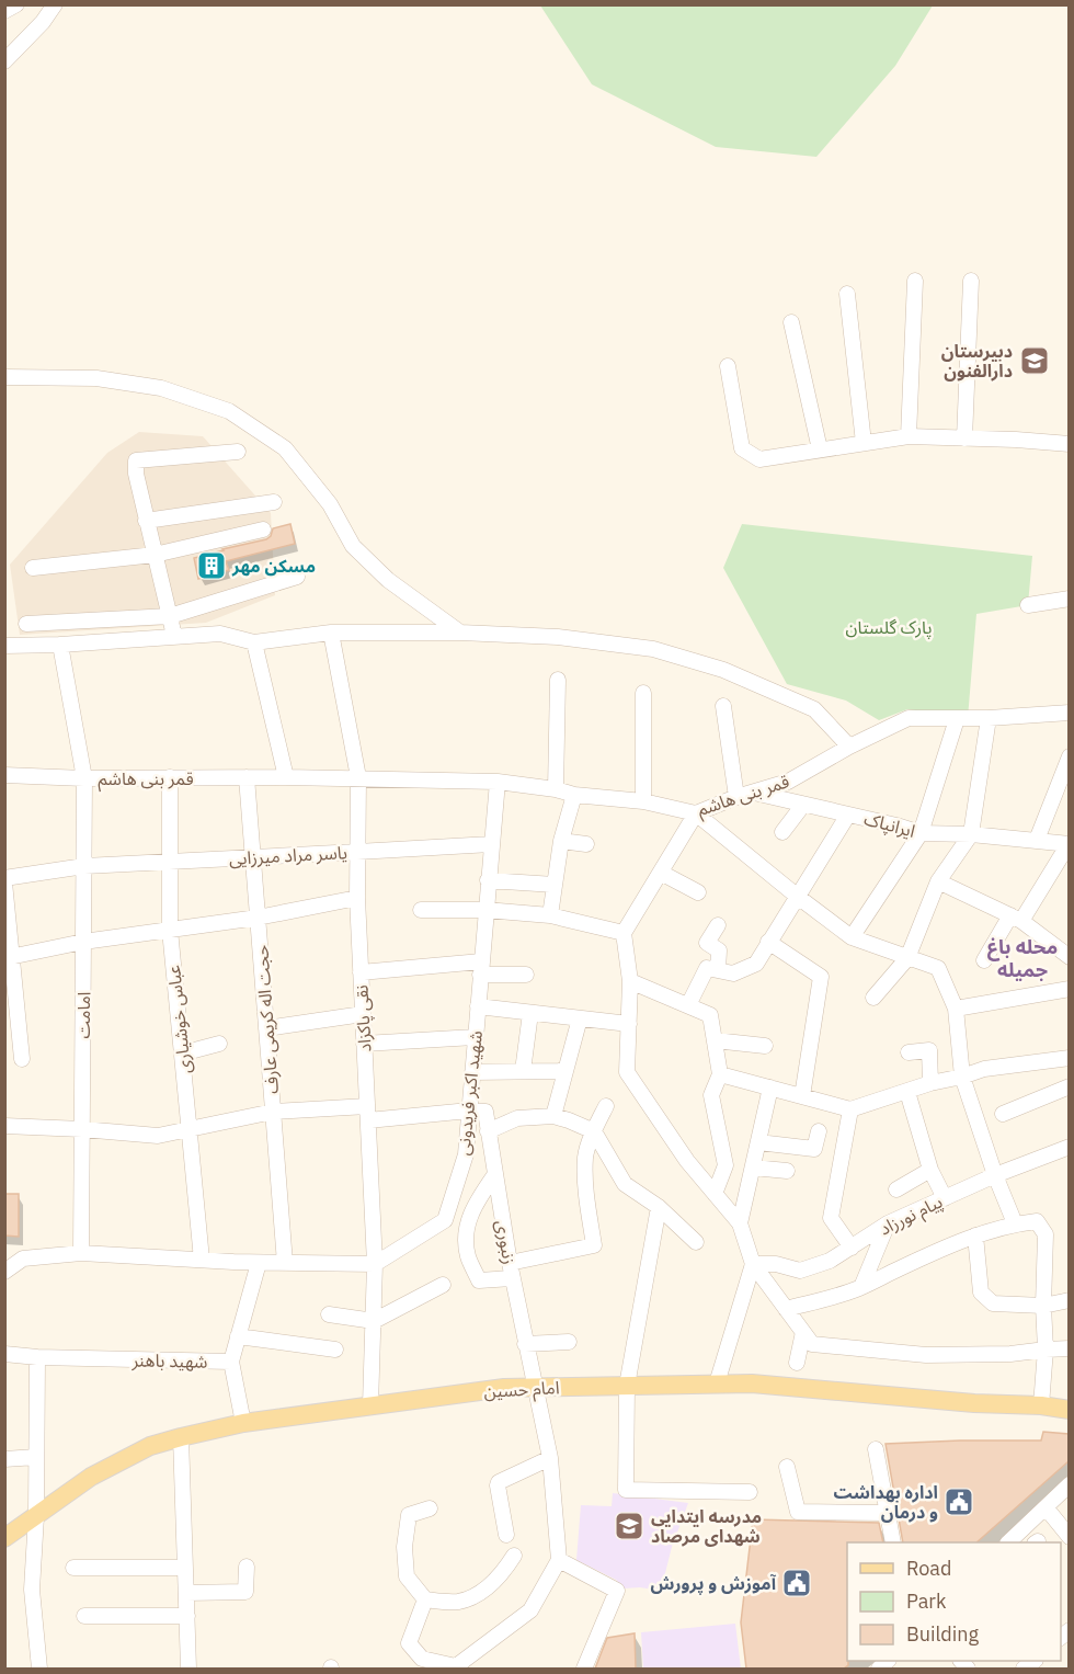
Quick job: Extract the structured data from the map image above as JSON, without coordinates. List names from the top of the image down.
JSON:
{
  "streets": {
    "main road": ["امام حسین"],
    "street": [
      "قمر بنی هاشم",
      "ایرانپاک",
      "یاسر مراد میرزایی",
      "امامت",
      "نقی پاکزاد",
      "عباس خوشیاری",
      "حجت اله کریمی عارف",
      "شهید اکبر فریدونی",
      "پیام نورزاد",
      "زنبوری",
      "شهید باهنر"
    ]
  },
  "crossings": [
    ["قمر بنی هاشم", "ایرانپاک"],
    ["قمر بنی هاشم", "امامت"],
    ["قمر بنی هاشم", "نقی پاکزاد"],
    ["قمر بنی هاشم", "عباس خوشیاری"],
    ["قمر بنی هاشم", "حجت اله کریمی عارف"],
    ["قمر بنی هاشم", "شهید اکبر فریدونی"],
    ["یاسر مراد میرزایی", "امامت"],
    ["یاسر مراد میرزایی", "نقی پاکزاد"],
    ["یاسر مراد میرزایی", "عباس خوشیاری"],
    ["یاسر مراد میرزایی", "حجت اله کریمی عارف"],
    ["یاسر مراد میرزایی", "شهید اکبر فریدونی"],
    ["نقی پاکزاد", "شهید اکبر فریدونی"],
    ["نقی پاکزاد", "امام حسین"],
    ["شهید اکبر فریدونی", "زنبوری"],
    ["زنبوری", "امام حسین"]
  ],
  "districts": ["محله باغ‌ جمیله"],
  "parks": ["پارک گلستان"],
  "places": {
    "school or university": ["دبیرستان دارالفنون", "مدرسه ایتدایی شهدای مرصاد"],
    "building": ["مسکن مهر"],
    "public building": ["اداره بهداشت و درمان", "آموزش و پرورش"]
  },
  "legend": ["Road", "Park", "Building"]
}
